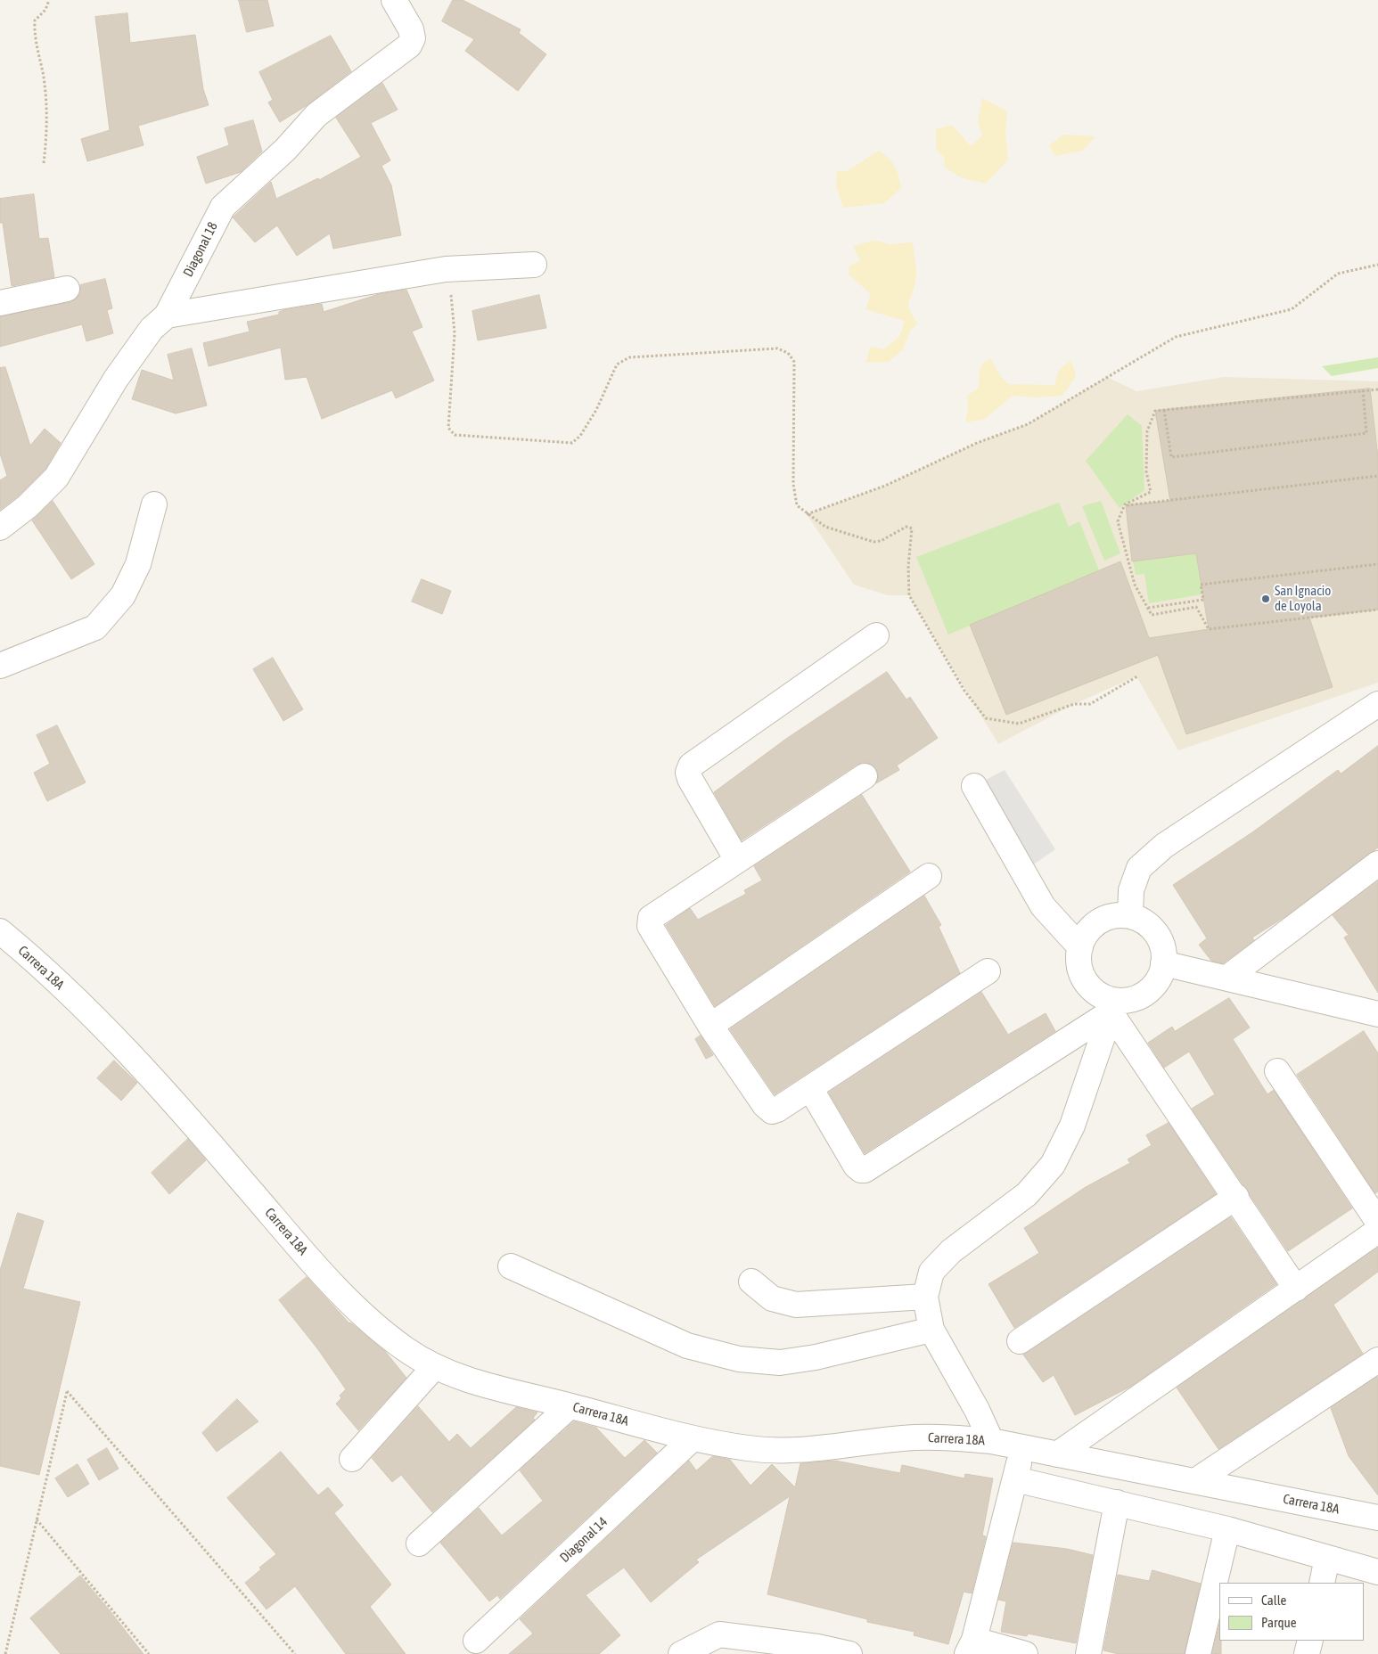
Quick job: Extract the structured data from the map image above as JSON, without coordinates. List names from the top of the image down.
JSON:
{
  "streets": {
    "street": ["Diagonal 18", "Carrera 18A", "Diagonal 14"]
  },
  "crossings": [
    ["Carrera 18A", "Diagonal 14"]
  ],
  "places": ["San Ignacio de Loyola"],
  "legend": ["Calle", "Parque"]
}
